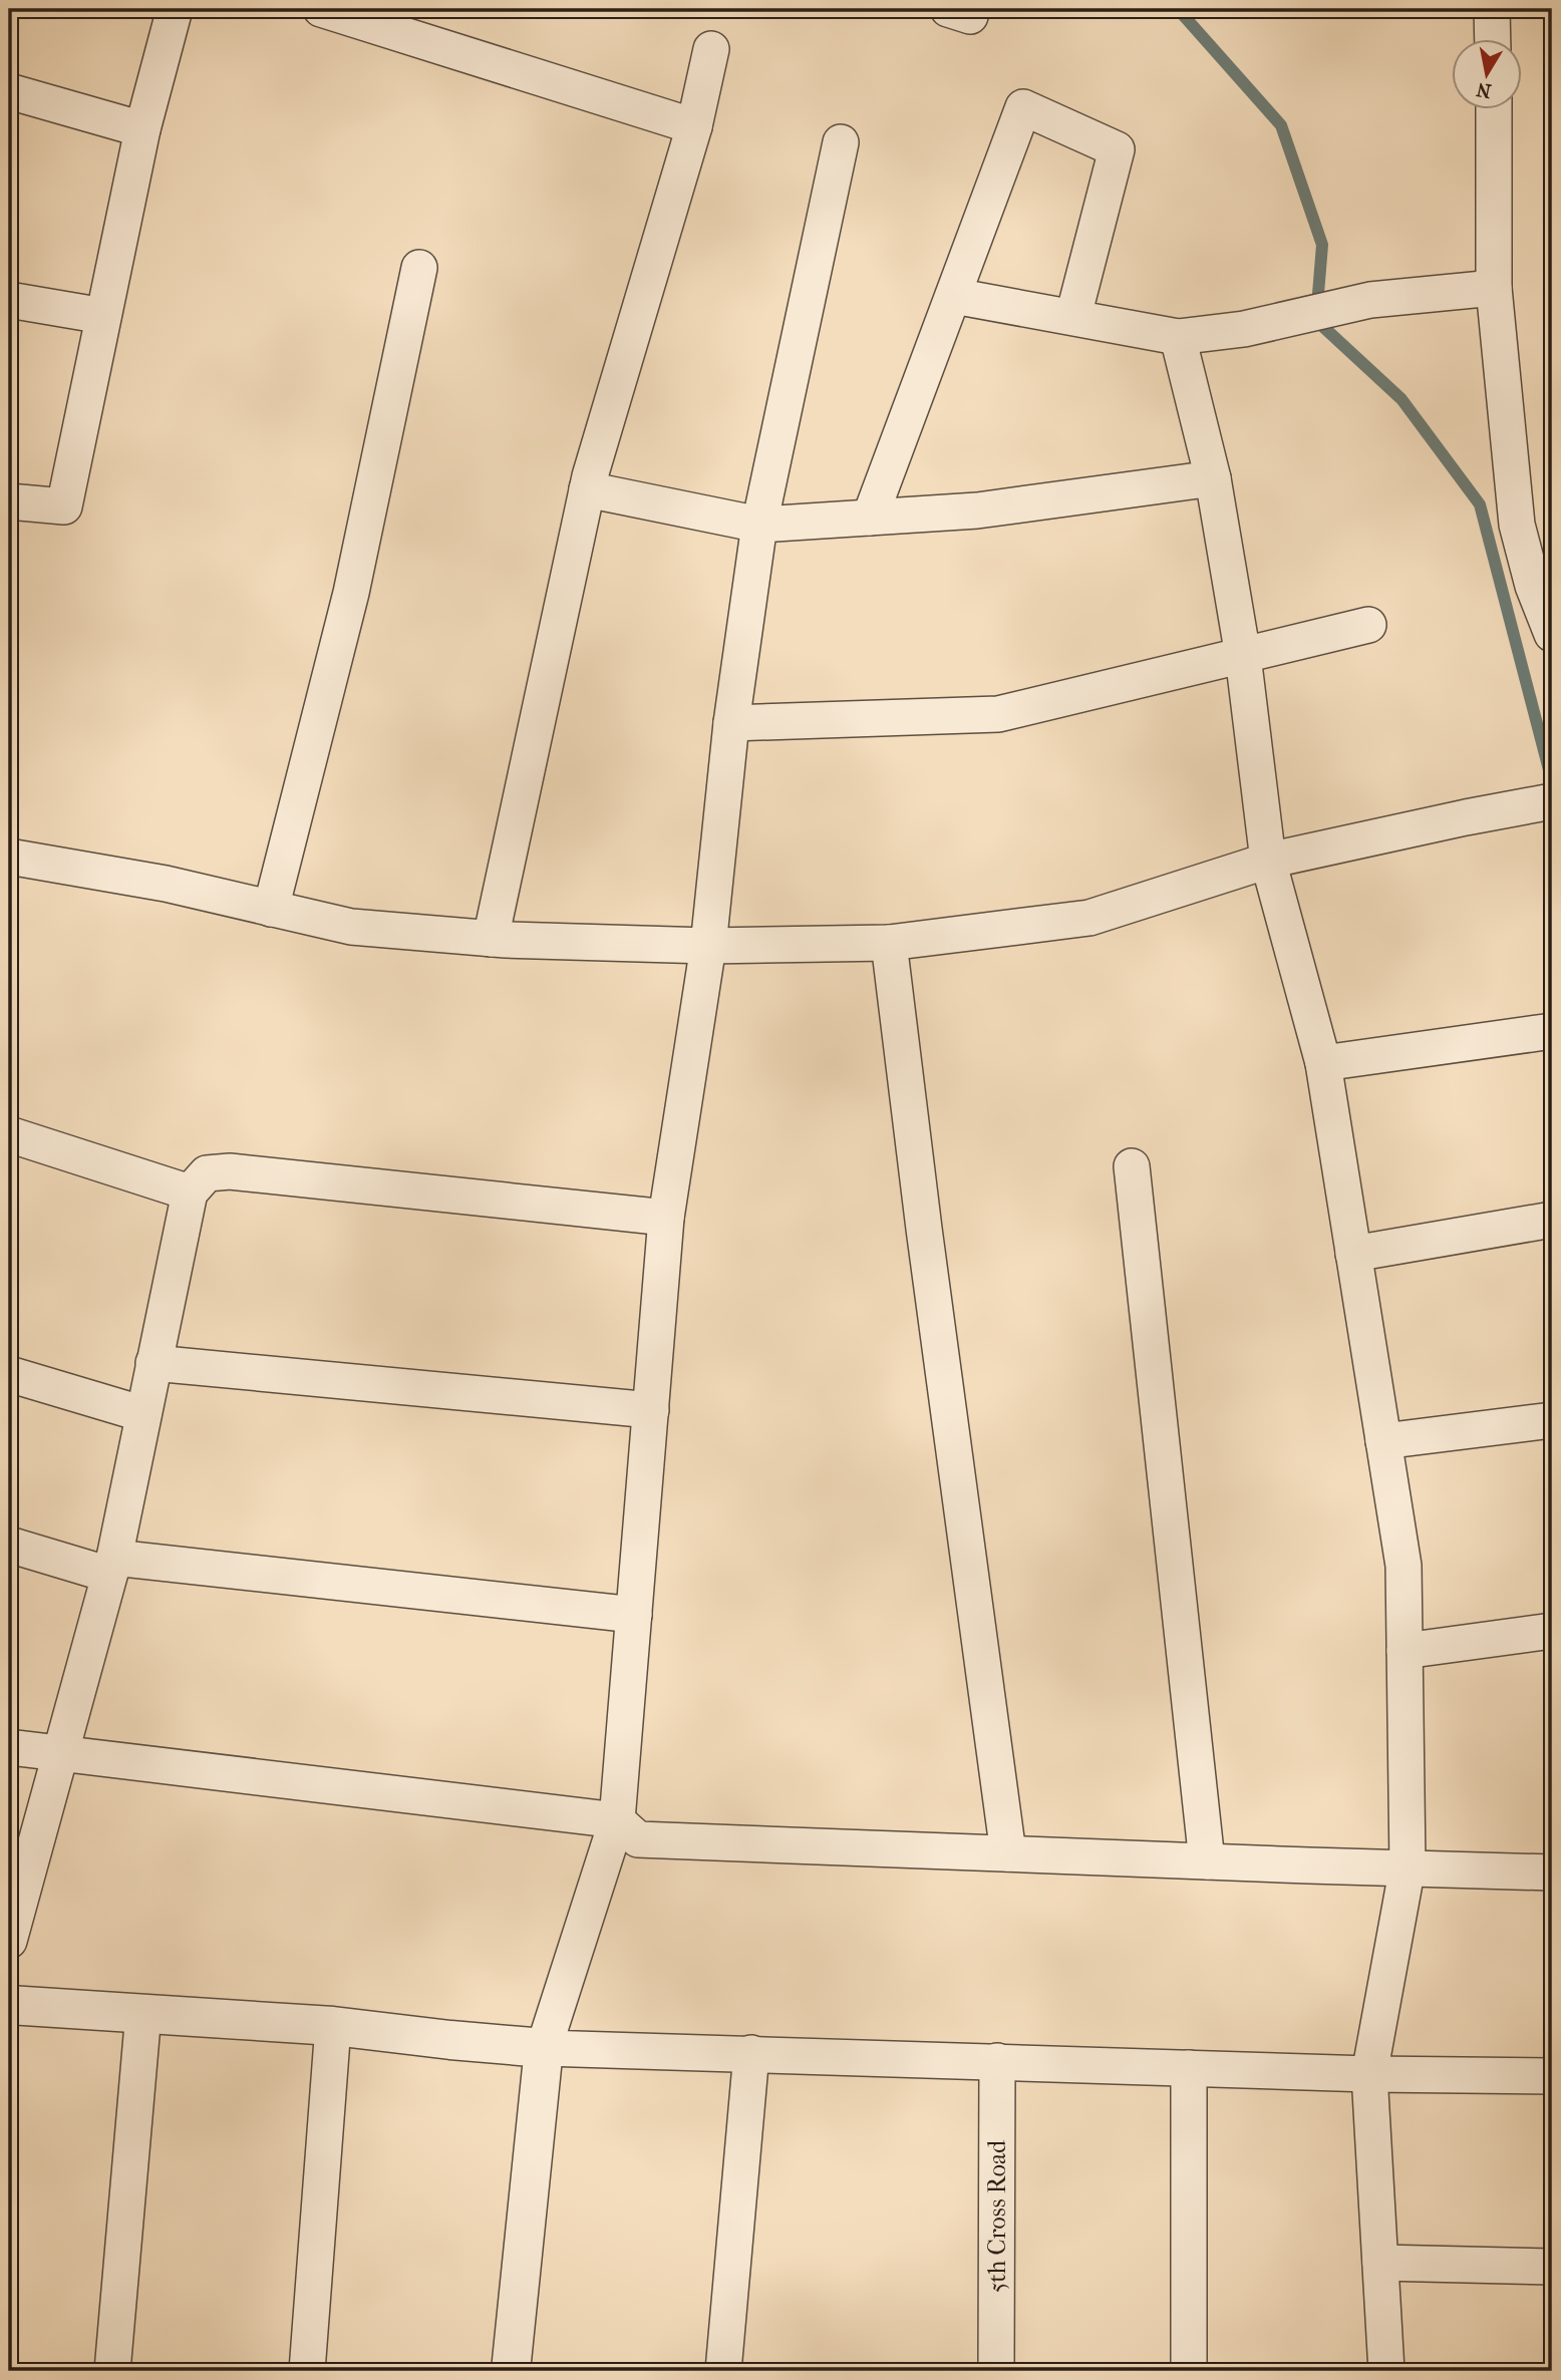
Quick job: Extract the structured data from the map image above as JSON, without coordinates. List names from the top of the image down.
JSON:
{
  "streets": {
    "street": ["5th Cross Road"]
  },
  "north": "bottom"
}
